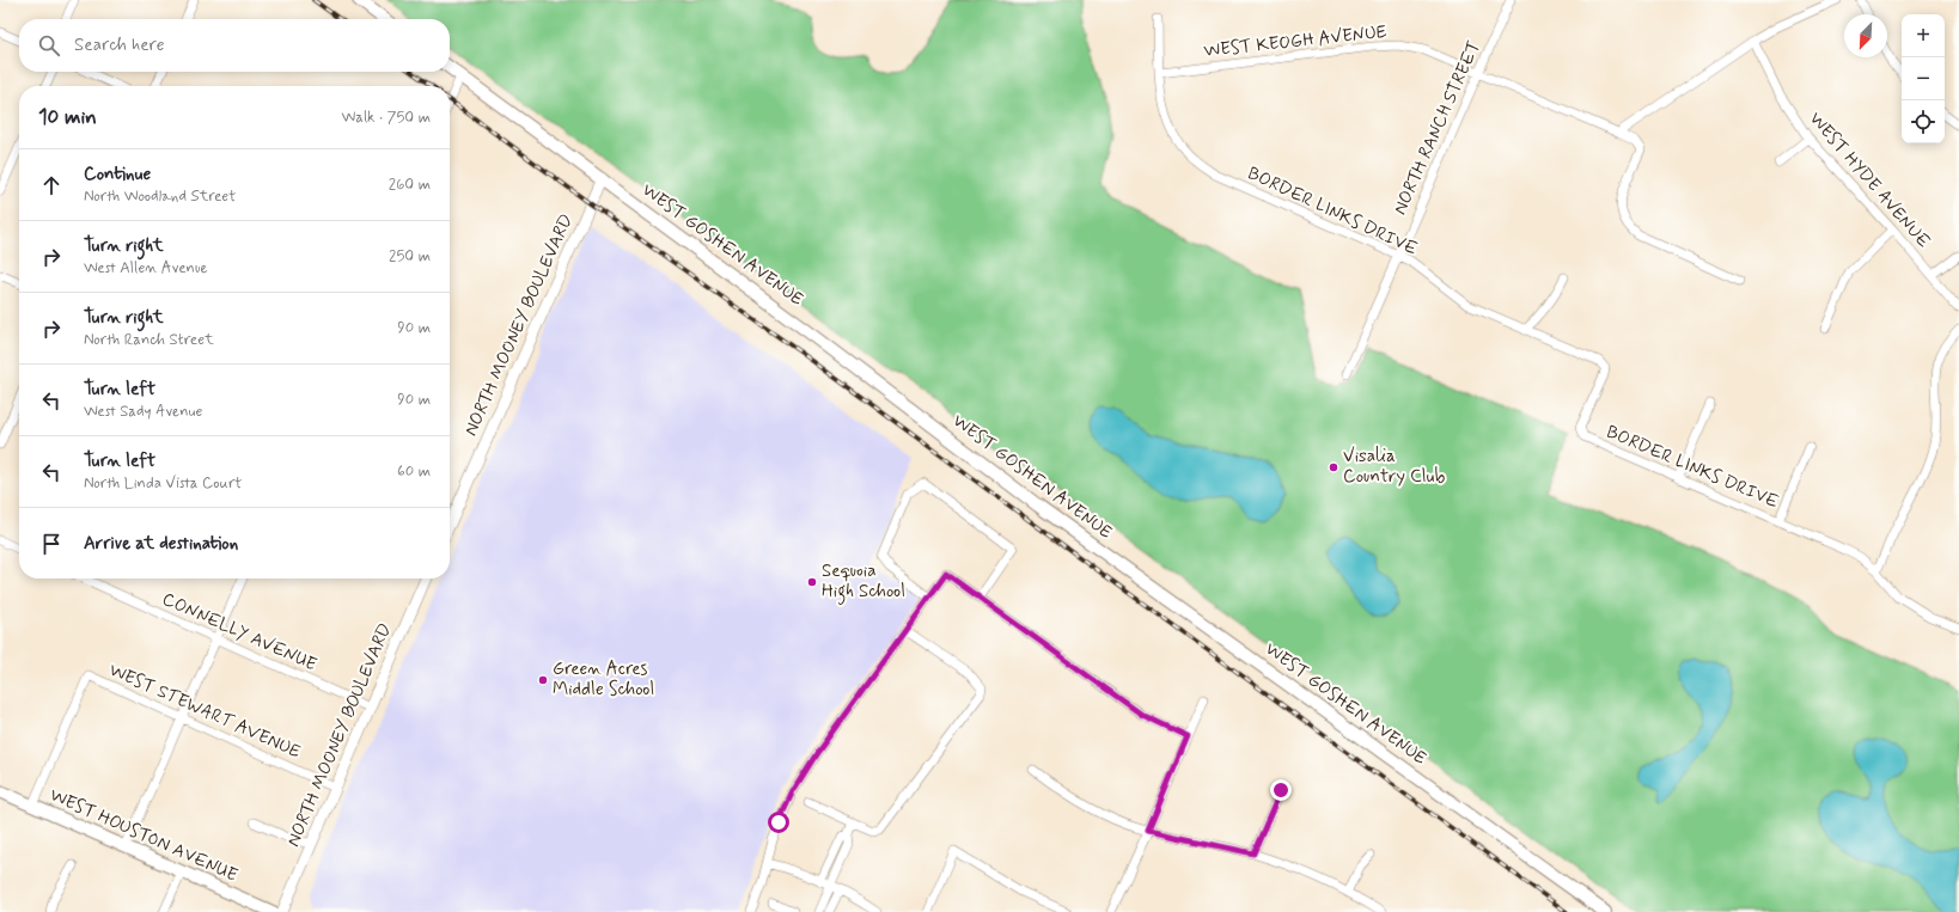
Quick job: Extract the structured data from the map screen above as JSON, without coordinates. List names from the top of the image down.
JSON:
{
  "streets": {
    "main road": ["WEST GOSHEN AVENUE", "WEST HOUSTON AVENUE"],
    "street": [
      "WEST KEOGH AVENUE",
      "NORTH RANCH STREET",
      "WEST HYDE AVENUE",
      "BORDER LINKS DRIVE",
      "NORTH MOONEY BOULEVARD",
      "CONNELLY AVENUE",
      "WEST STEWART AVENUE"
    ]
  },
  "crossings": [
    ["WEST KEOGH AVENUE", "NORTH RANCH STREET"],
    ["WEST KEOGH AVENUE", "BORDER LINKS DRIVE"],
    ["NORTH RANCH STREET", "BORDER LINKS DRIVE"],
    ["WEST GOSHEN AVENUE", "NORTH MOONEY BOULEVARD"],
    ["NORTH MOONEY BOULEVARD", "CONNELLY AVENUE"],
    ["NORTH MOONEY BOULEVARD", "WEST STEWART AVENUE"],
    ["WEST STEWART AVENUE", "WEST HOUSTON AVENUE"]
  ],
  "places": ["Visalia Country Club", "Sequoia High School", "Green Acres Middle School"],
  "north": "bottom left",
  "page": {
    "map_buttons": ["+", "−"],
    "search": "Search here",
    "heading": ["10 min", "Walk · 750 m"],
    "list": [
      ["Continue", "North Woodland Street", "260 m"],
      ["Turn right", "West Allen Avenue", "250 m"],
      ["Turn right", "North Ranch Street", "90 m"],
      ["Turn left", "West Sady Avenue", "90 m"],
      ["Turn left", "North Linda Vista Court", "60 m"],
      "Arrive at destination"
    ]
  }
}
